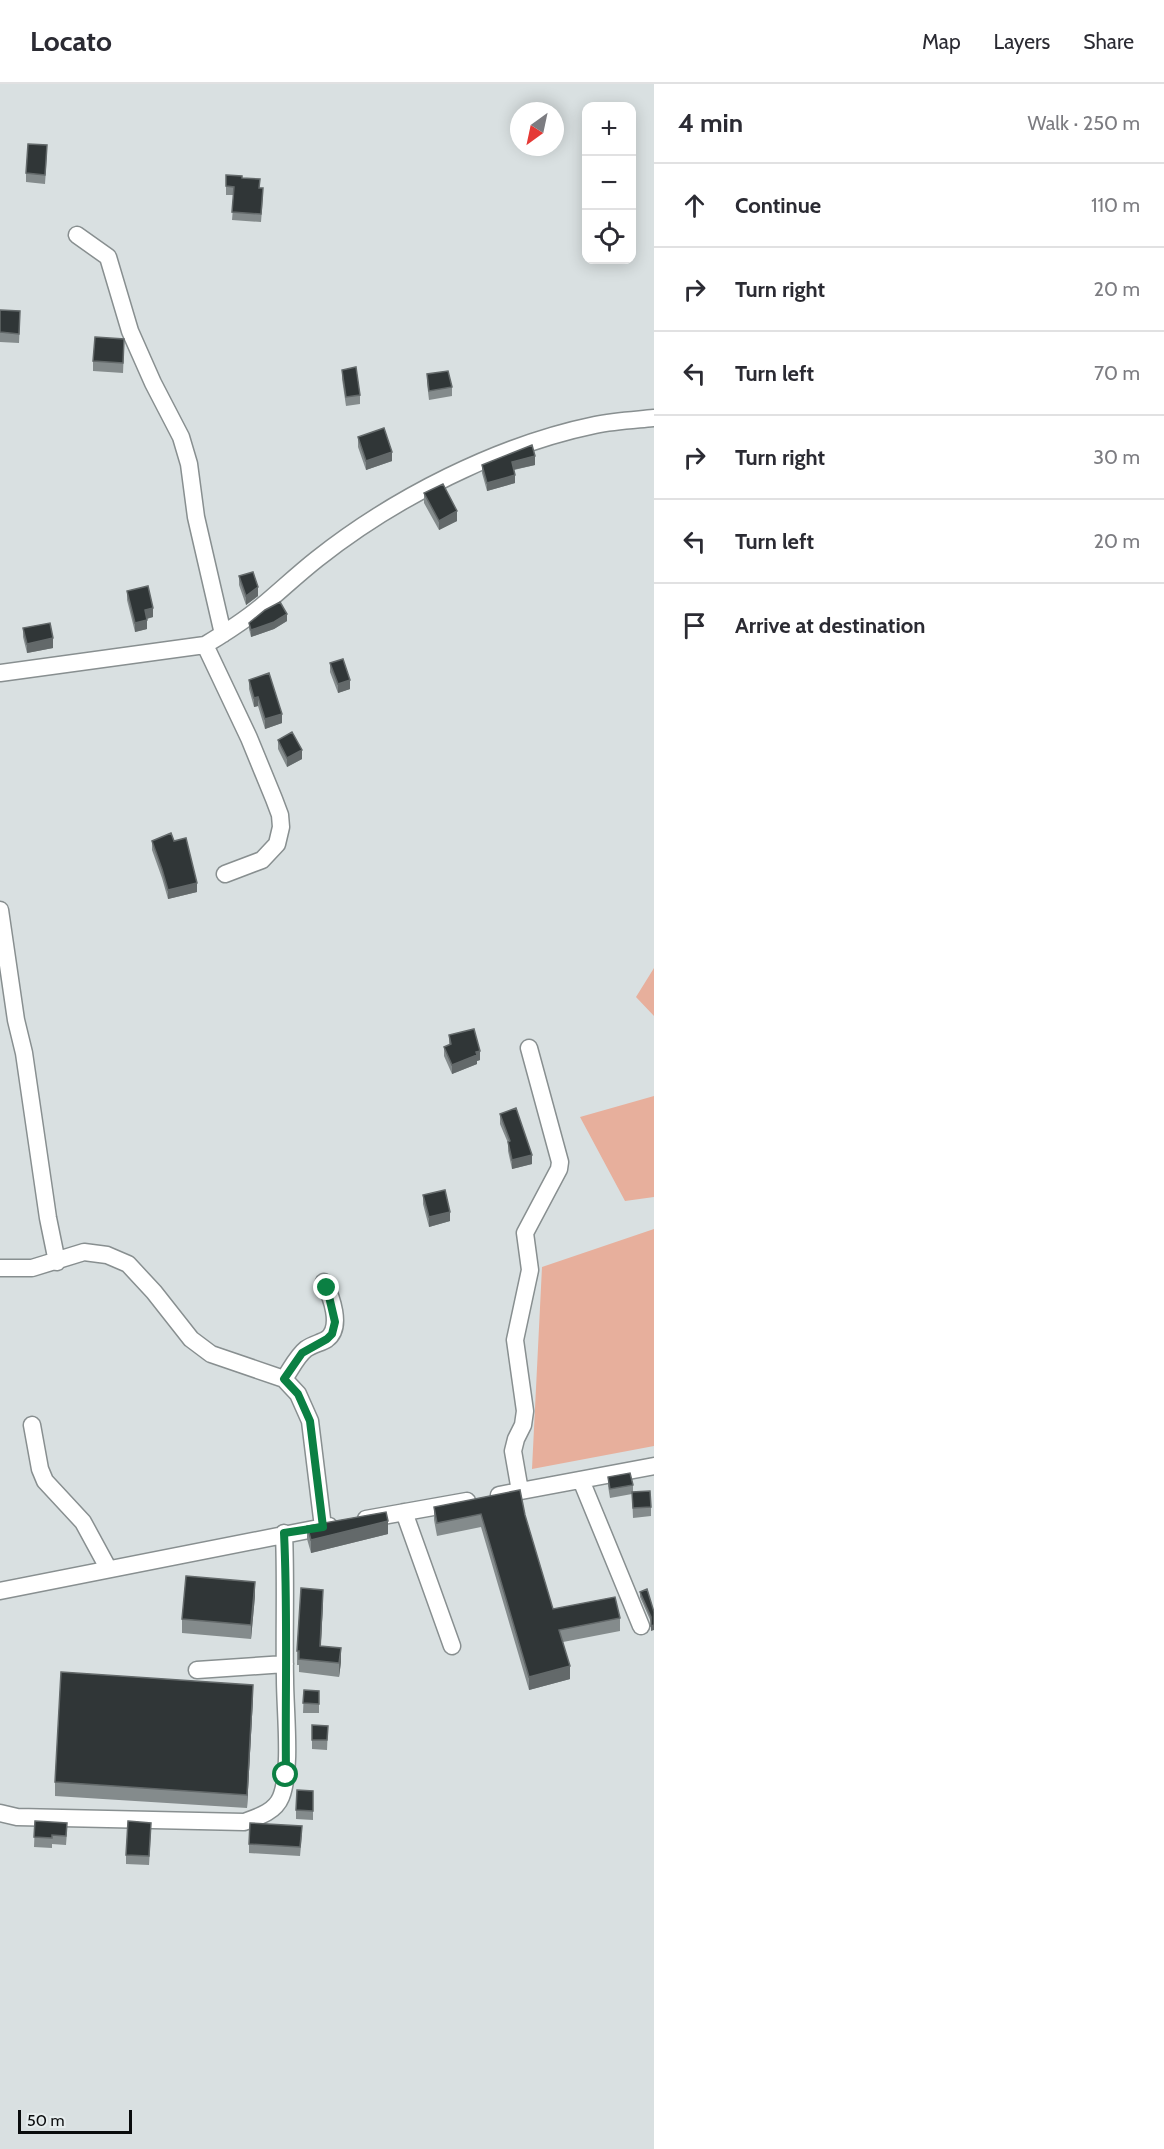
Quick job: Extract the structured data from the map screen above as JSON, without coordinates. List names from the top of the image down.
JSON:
{
  "scale_bar": "50 m",
  "north": "bottom left",
  "page": {
    "header": "Locato",
    "nav": ["Map", "Layers", "Share"],
    "heading": ["4 min", "Walk · 250 m"],
    "map_buttons": ["+", "−"],
    "list": [
      ["Continue", "110 m"],
      ["Turn right", "20 m"],
      ["Turn left", "70 m"],
      ["Turn right", "30 m"],
      ["Turn left", "20 m"],
      "Arrive at destination"
    ],
    "scale": "50 m"
  }
}
